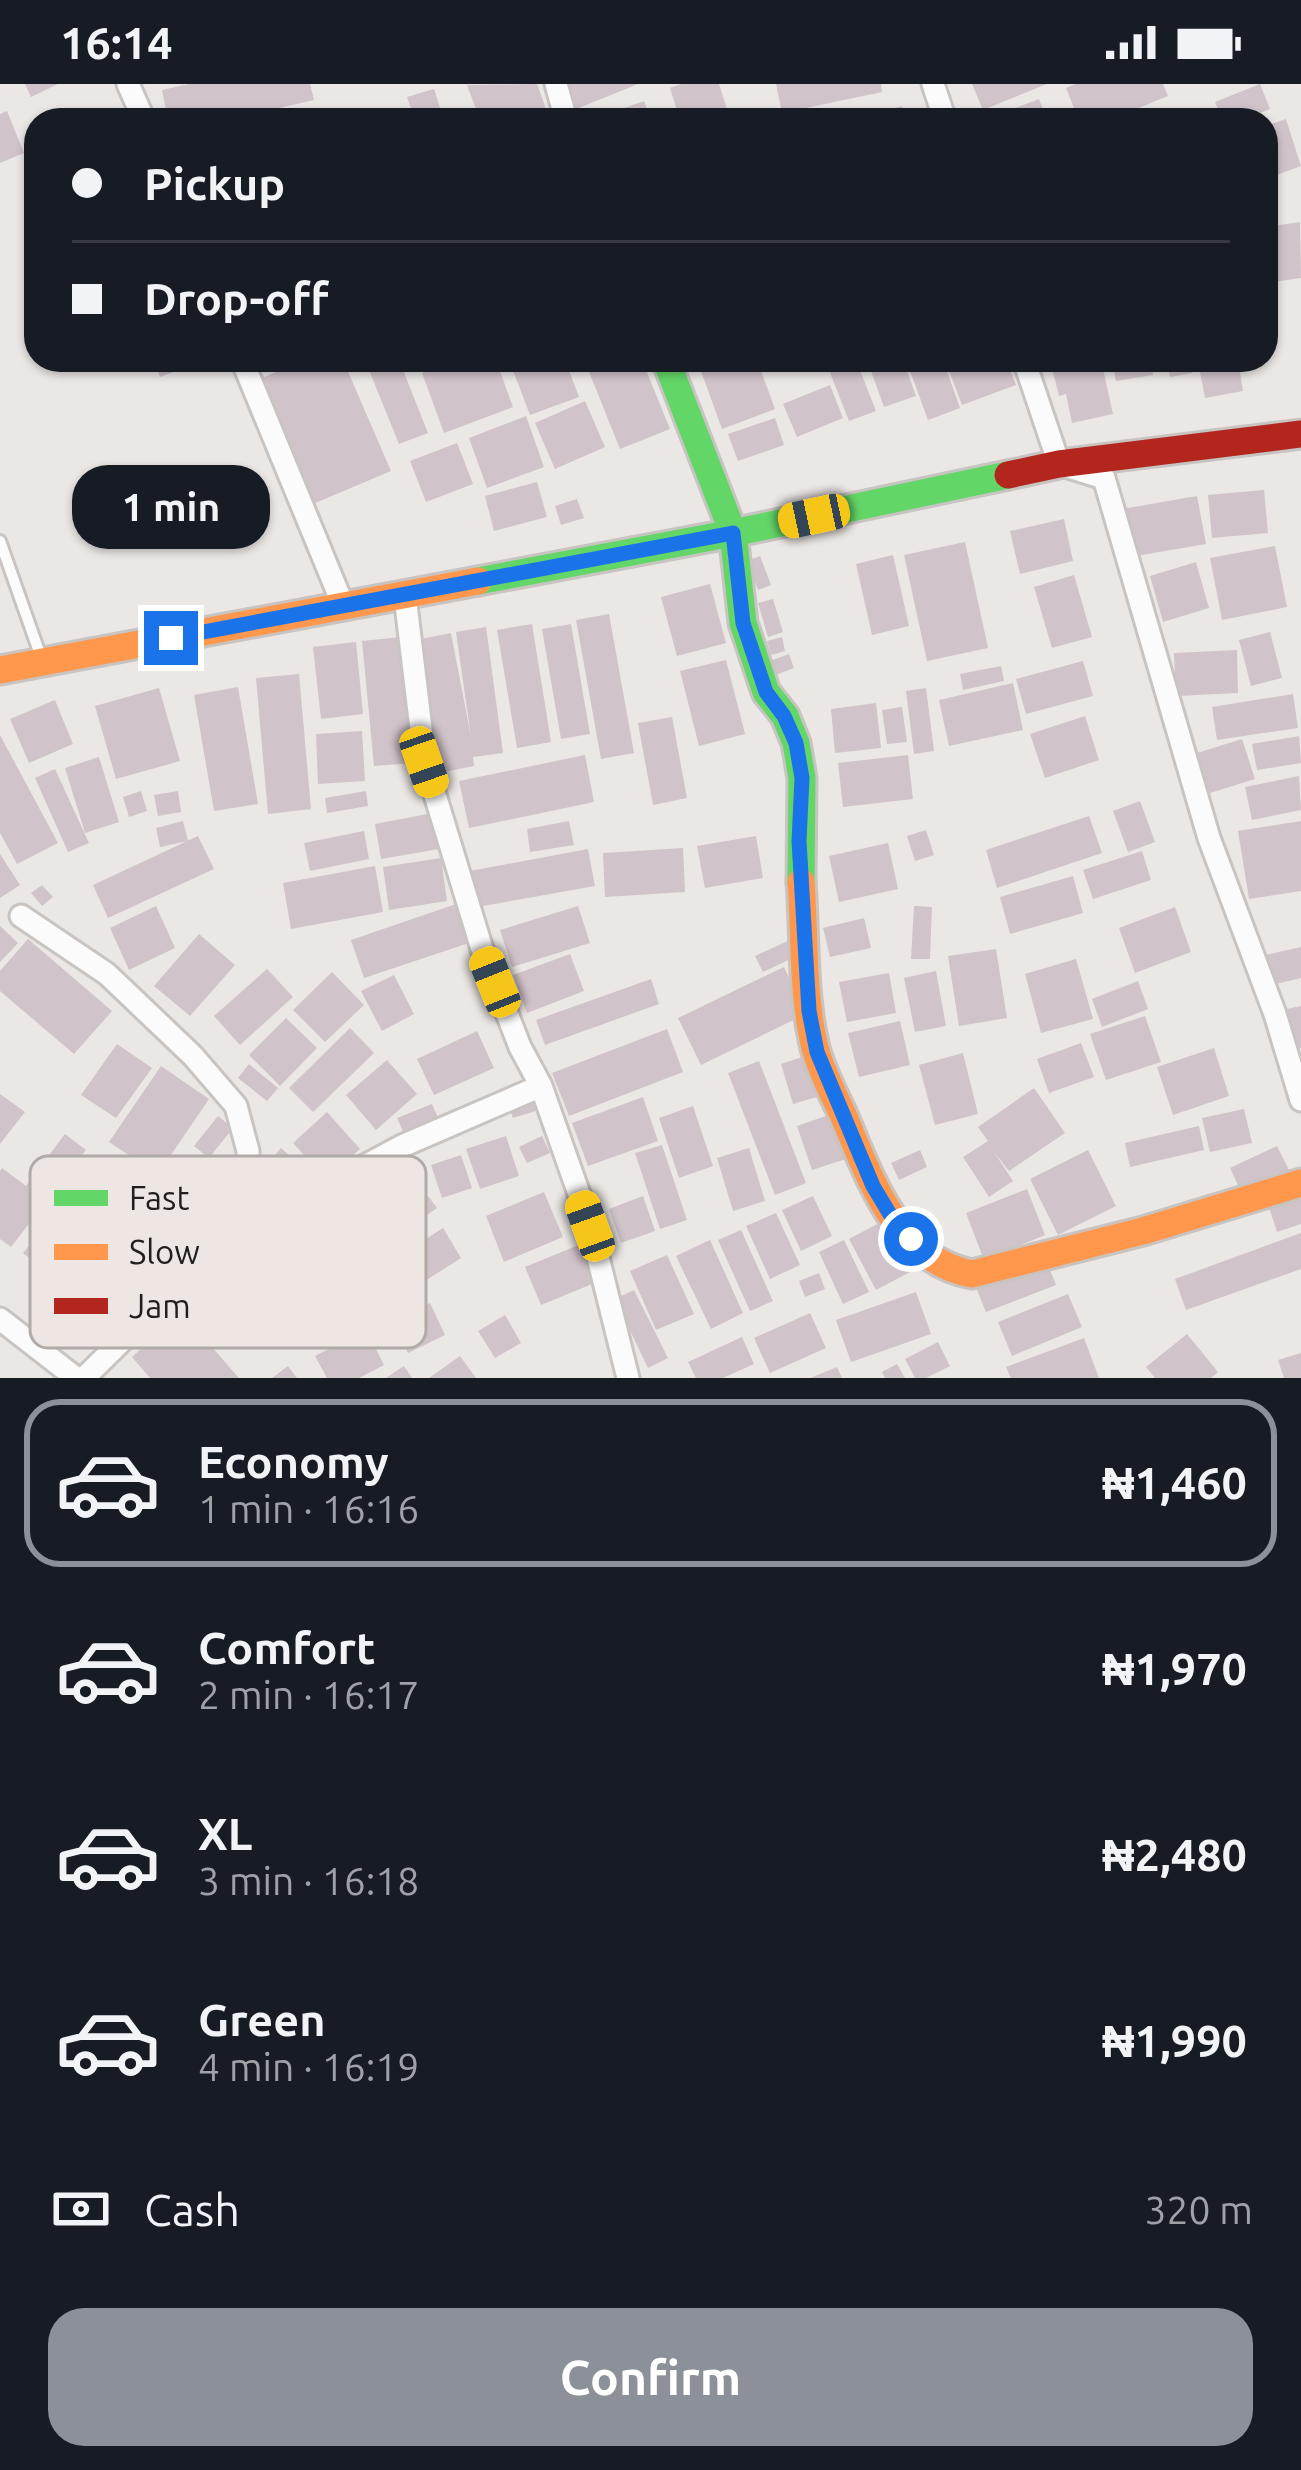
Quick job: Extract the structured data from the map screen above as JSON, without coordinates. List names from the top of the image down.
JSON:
{
  "legend": ["Fast", "Slow", "Jam"],
  "page": {
    "status": "16:14",
    "banner": ["Pickup", "Drop-off"],
    "bubble": "1 min",
    "list": [
      {
        "name": "Economy",
        "note": "1 min · 16:16",
        "value": "₦1,460"
      },
      {
        "name": "Comfort",
        "note": "2 min · 16:17",
        "value": "₦1,970"
      },
      {
        "name": "XL",
        "note": "3 min · 16:18",
        "value": "₦2,480"
      },
      {
        "name": "Green",
        "note": "4 min · 16:19",
        "value": "₦1,990"
      }
    ],
    "pay": ["Cash", "320 m"],
    "buttons": "Confirm"
  }
}
